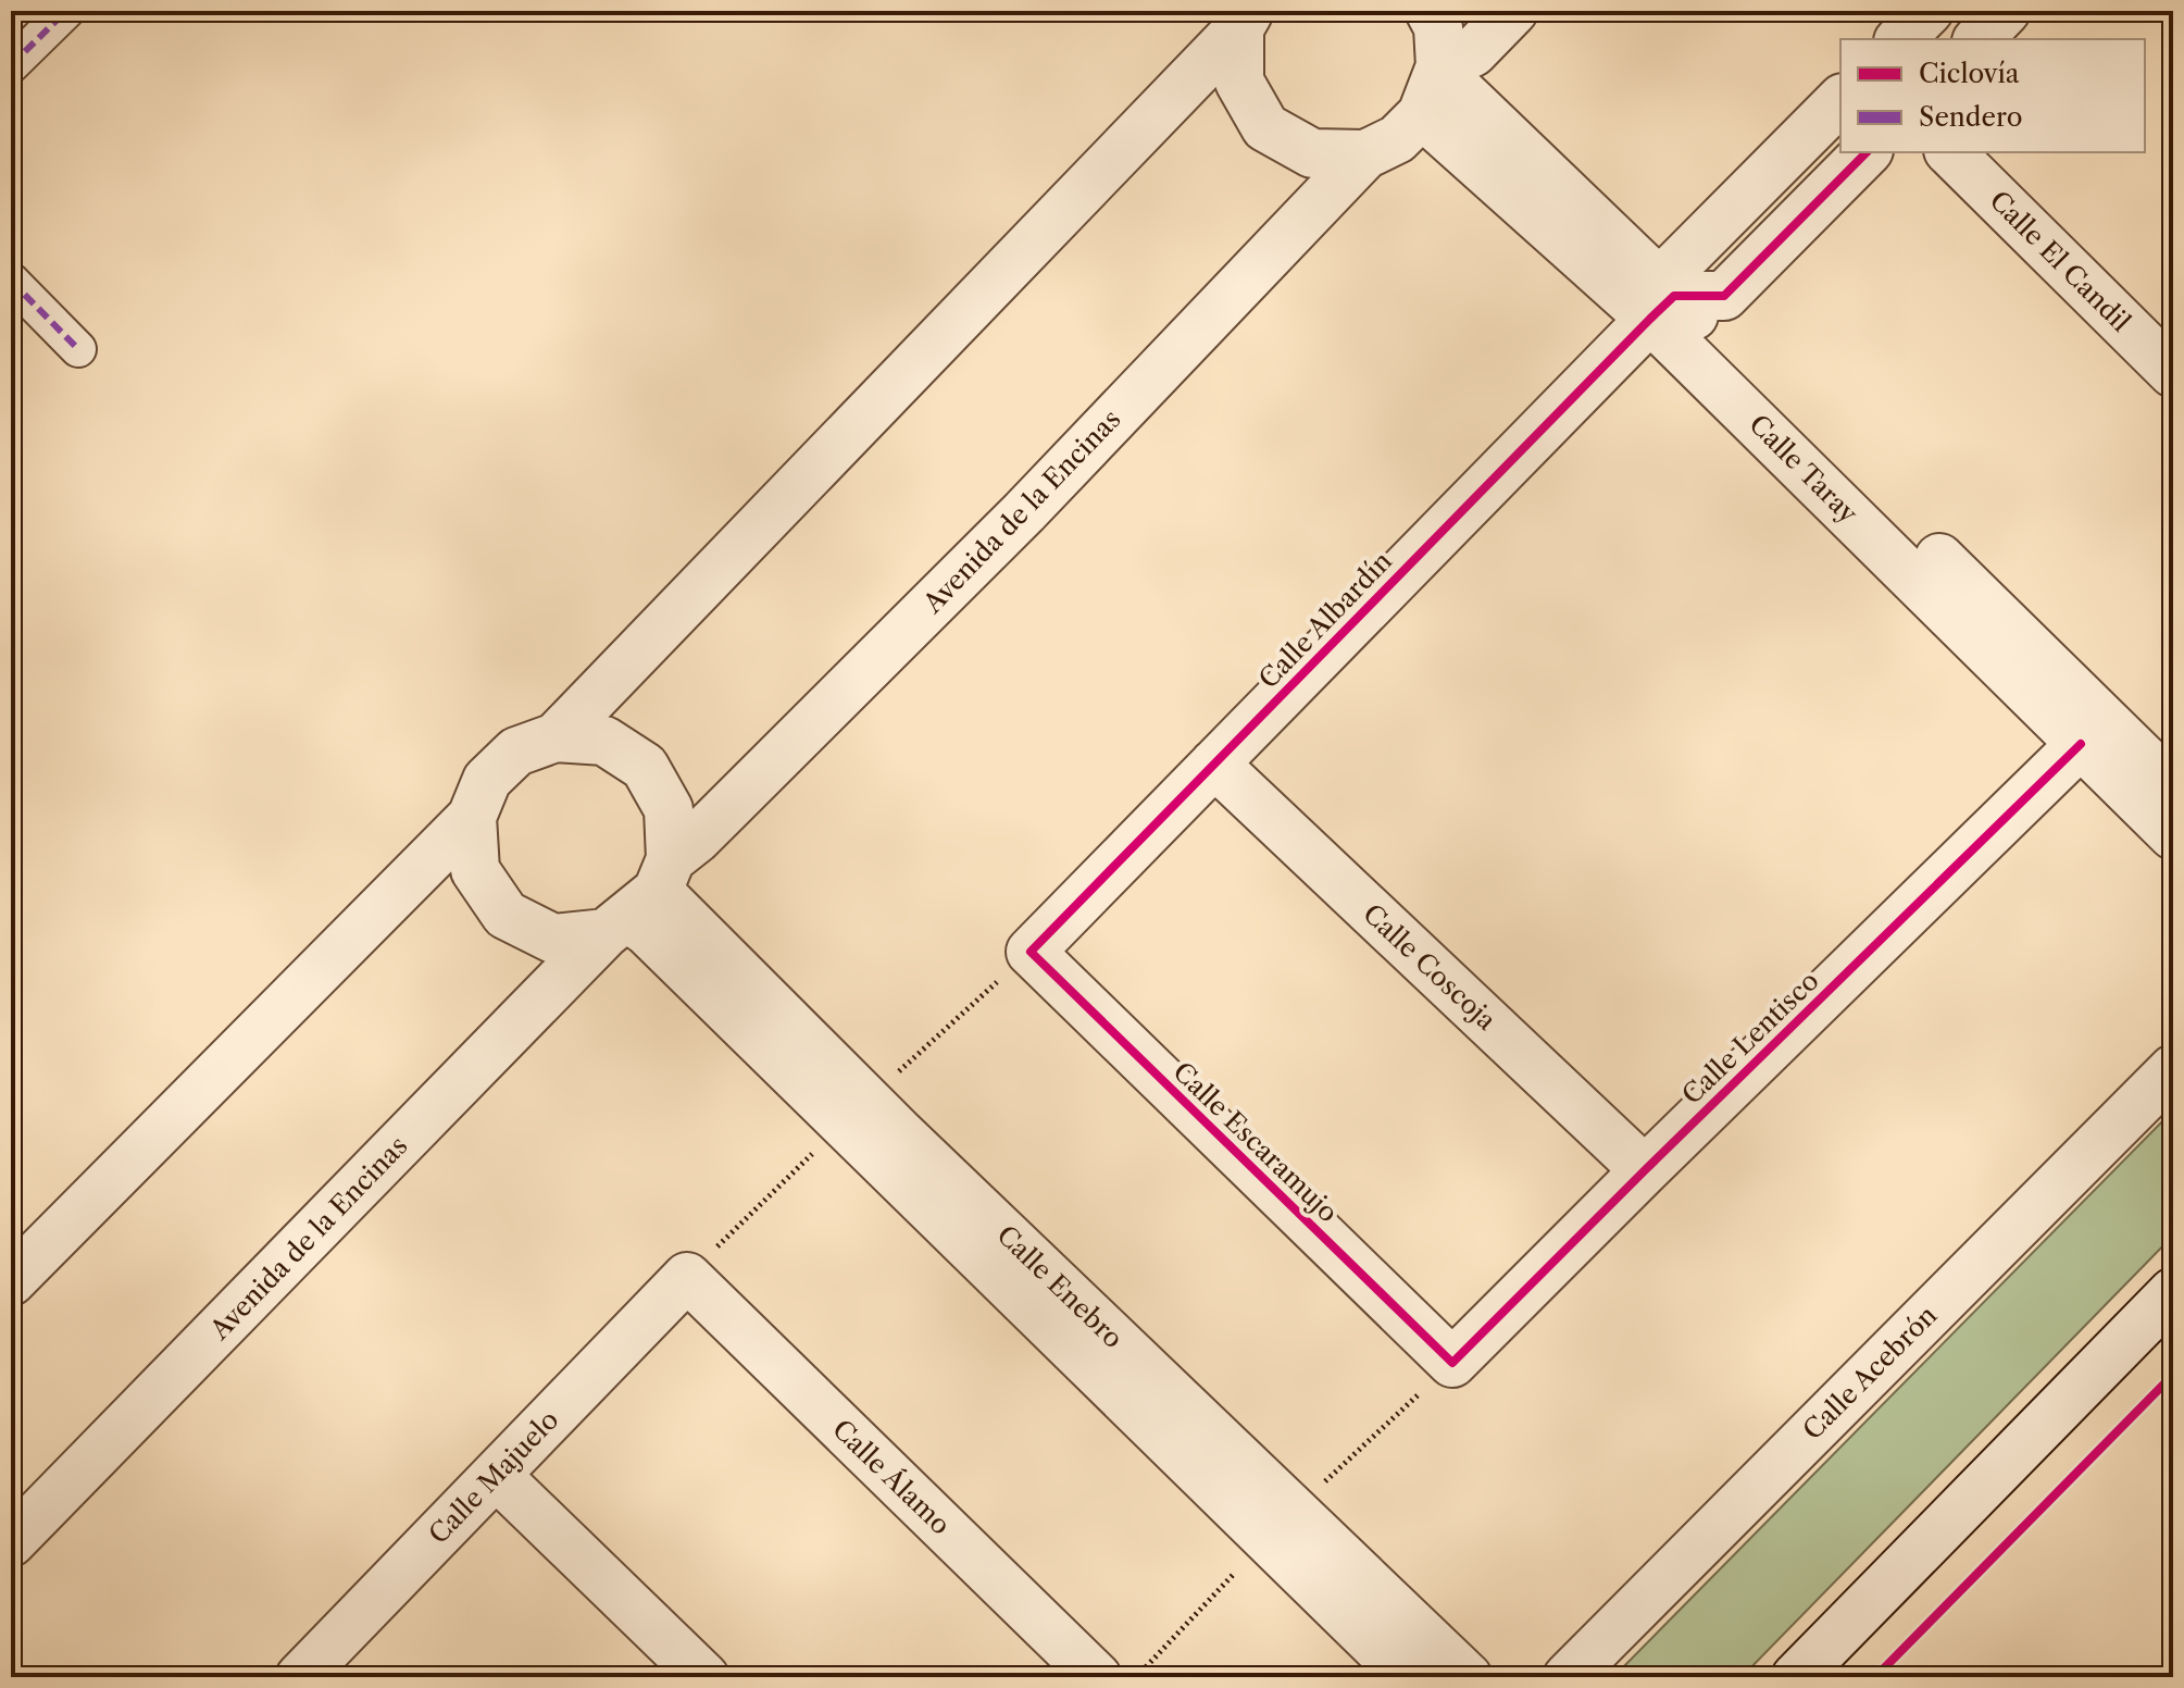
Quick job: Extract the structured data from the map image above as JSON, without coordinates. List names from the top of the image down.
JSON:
{
  "streets": {
    "street": [
      "Calle El Candil",
      "Calle Taray",
      "Avenida de la Encinas",
      "Calle Albardín",
      "Calle Coscoja",
      "Calle Lentisco",
      "Calle Escaramujo",
      "Calle Enebro",
      "Calle Acebrón",
      "Calle Majuelo",
      "Calle Álamo"
    ]
  },
  "crossings": [
    ["Calle Taray", "Calle Albardín"],
    ["Calle Taray", "Calle Lentisco"],
    ["Avenida de la Encinas", "Calle Enebro"],
    ["Calle Albardín", "Calle Coscoja"],
    ["Calle Albardín", "Calle Escaramujo"],
    ["Calle Coscoja", "Calle Lentisco"],
    ["Calle Lentisco", "Calle Escaramujo"],
    ["Calle Majuelo", "Calle Álamo"]
  ],
  "legend": ["Ciclovía", "Sendero"]
}
